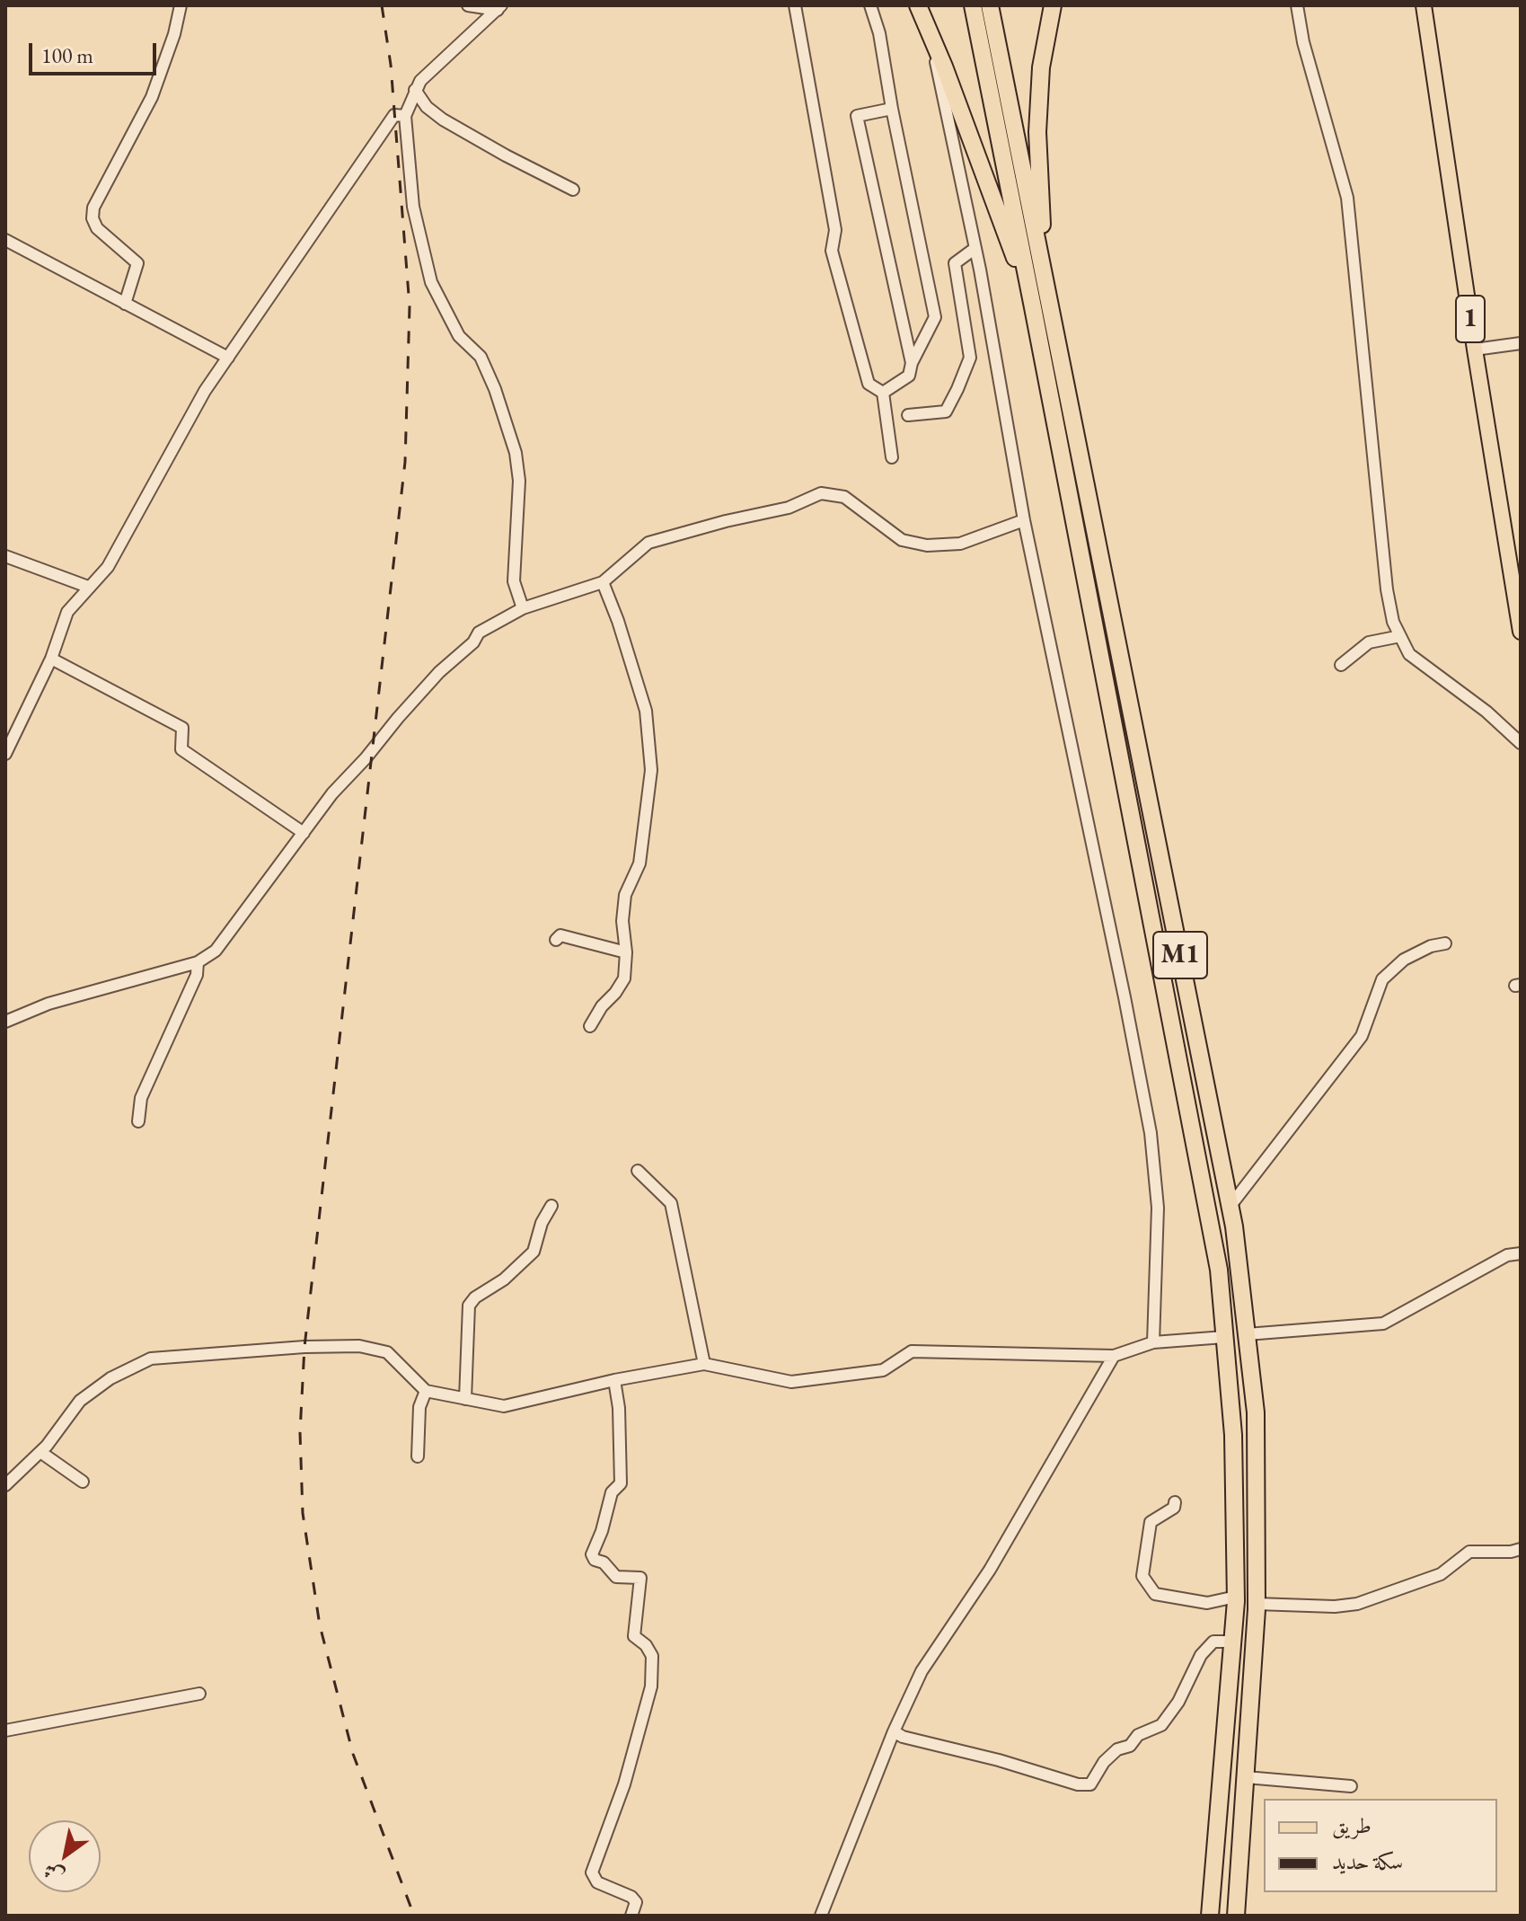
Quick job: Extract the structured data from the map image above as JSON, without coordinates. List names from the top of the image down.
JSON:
{
  "streets": {
    "highway": ["M1"],
    "main road": ["1"]
  },
  "legend": ["طريق", "سكة حديد"],
  "scale_bar": "100 m",
  "north": "bottom left"
}
